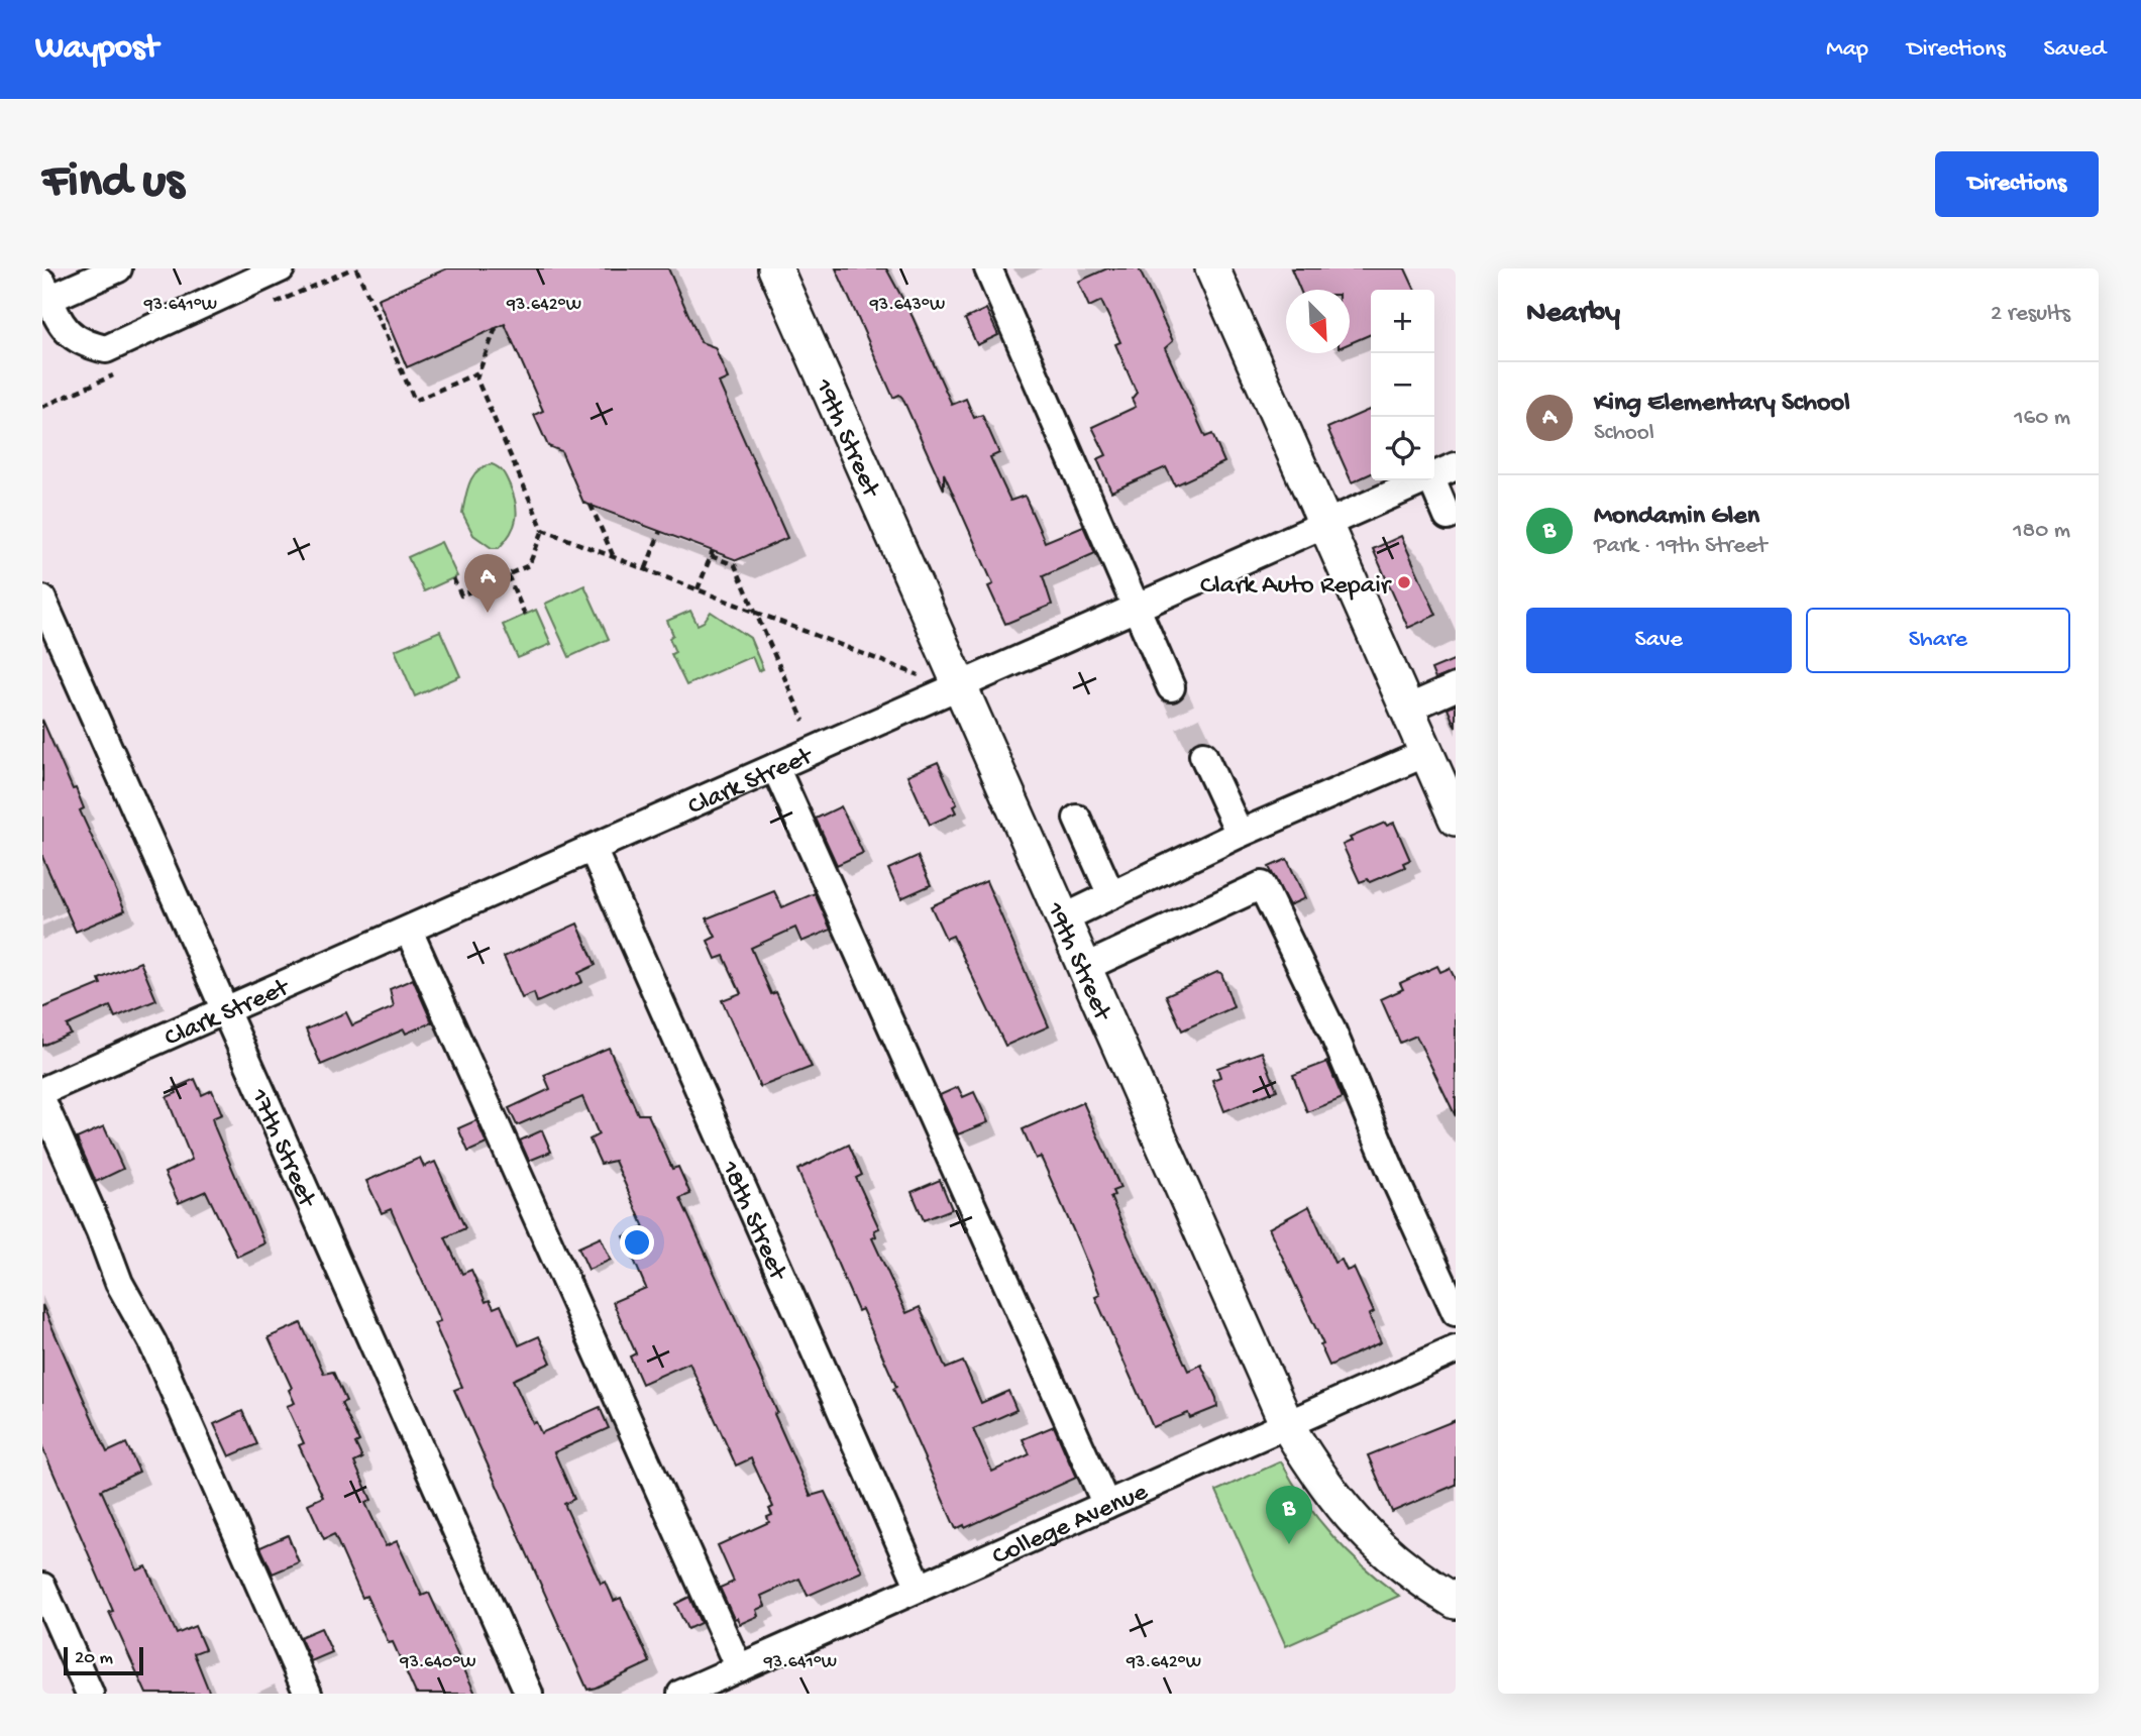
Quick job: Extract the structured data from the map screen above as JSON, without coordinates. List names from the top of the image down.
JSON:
{
  "streets": {
    "main road": ["19th Street"],
    "street": [
      "Clark Street",
      "17th Street",
      "18th Street",
      "College Avenue"
    ]
  },
  "crossings": [
    ["19th Street", "Clark Street"],
    ["19th Street", "College Avenue"],
    ["Clark Street", "17th Street"],
    ["Clark Street", "18th Street"],
    ["18th Street", "College Avenue"]
  ],
  "places": ["Clark Auto Repair"],
  "scale_bar": "20 m",
  "north": "bottom right",
  "page": {
    "header": "Waypost",
    "nav": ["Map", "Directions", "Saved"],
    "buttons": [
      "Directions",
      ["Save", "Share"]
    ],
    "title": "Find us",
    "heading": ["Nearby", "2 results"],
    "map_buttons": ["+", "−"],
    "list": [
      {
        "mark": "A",
        "name": "King Elementary School",
        "note": "School",
        "value": "160 m"
      },
      {
        "mark": "B",
        "name": "Mondamin Glen",
        "note": "Park · 19th Street",
        "value": "180 m"
      }
    ],
    "pins": ["A", "B"],
    "scale": "20 m"
  },
  "coordinates": [
    "93.641°W",
    "93.642°W",
    "93.643°W",
    "93.640°W"
  ]
}
